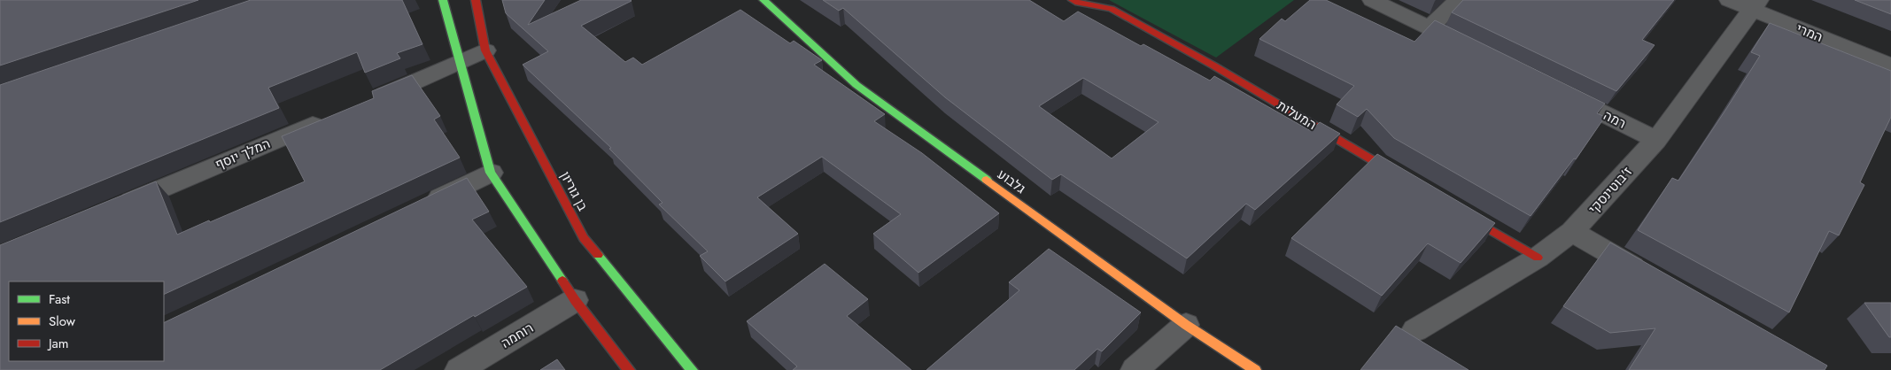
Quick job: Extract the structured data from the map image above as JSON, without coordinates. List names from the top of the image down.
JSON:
{
  "streets": {
    "main road": ["המעלות", "גלבוע", "בן גוריון"],
    "street": [
      "המרי",
      "רמה",
      "המלך יוסף",
      "ז'בוטינסקי",
      "רוחמה"
    ]
  },
  "crossings": [
    ["המרי", "ז'בוטינסקי"],
    ["רמה", "ז'בוטינסקי"]
  ],
  "legend": ["Fast", "Slow", "Jam"]
}
